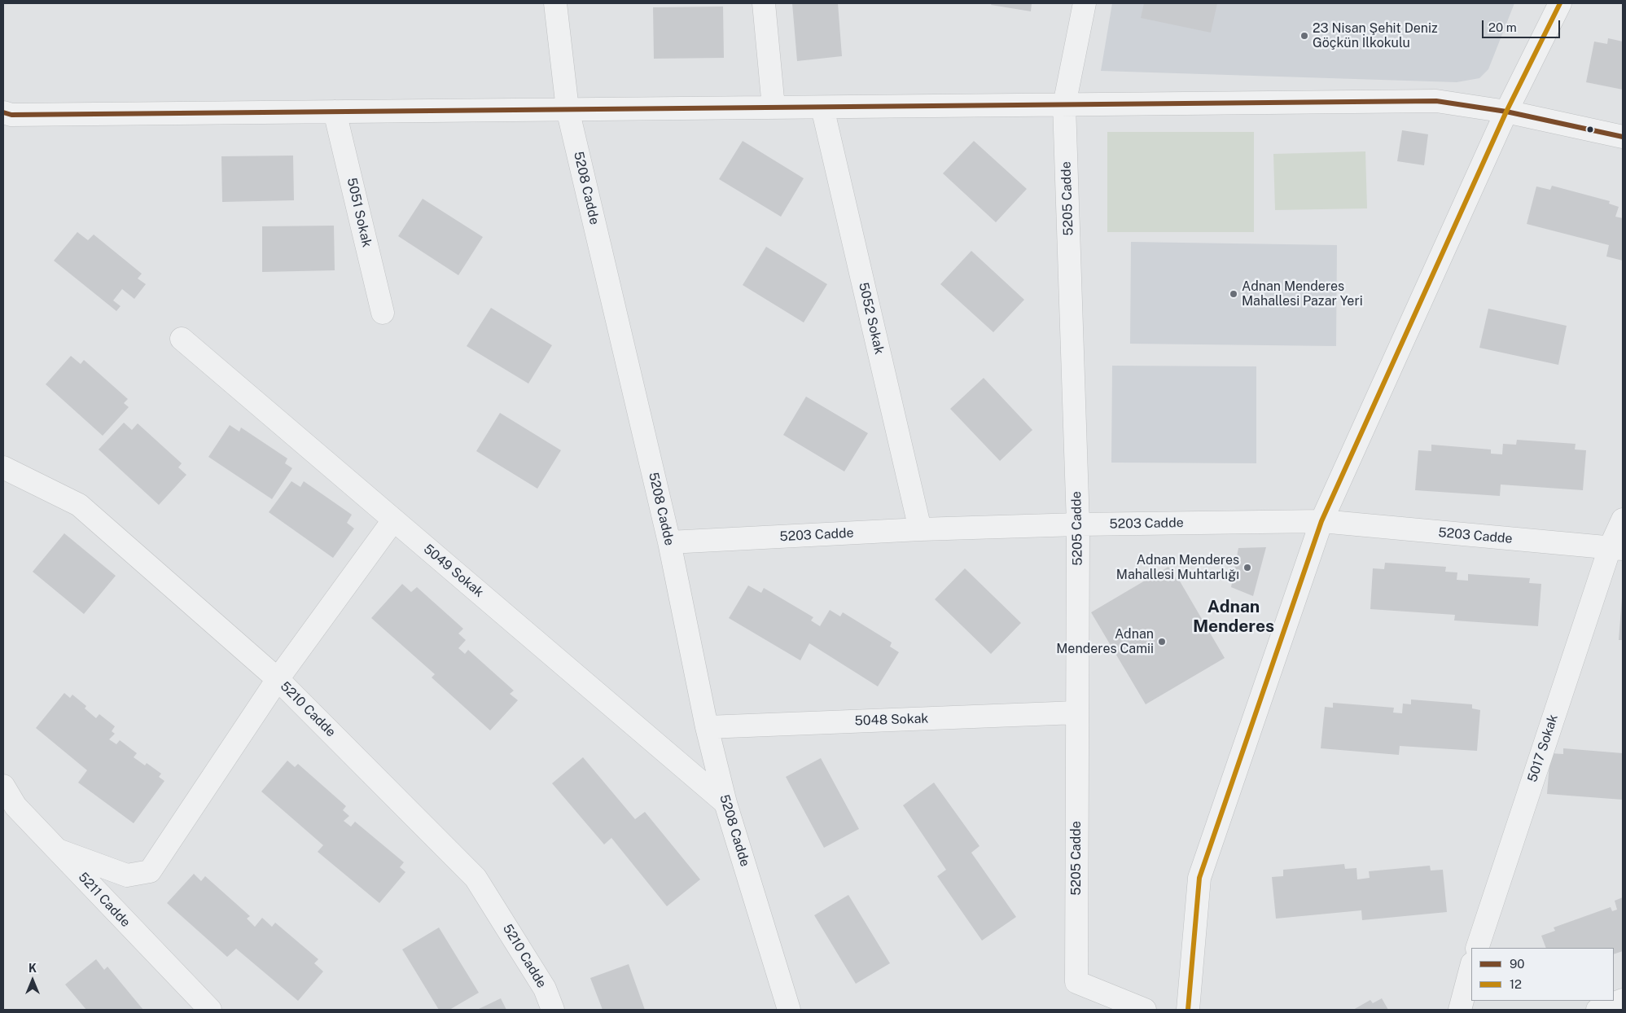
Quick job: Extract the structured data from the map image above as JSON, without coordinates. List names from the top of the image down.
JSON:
{
  "streets": {
    "street": [
      "5208 Cadde",
      "5205 Cadde",
      "5051 Sokak",
      "5052 Sokak",
      "5203 Cadde",
      "5049 Sokak",
      "5210 Cadde",
      "5048 Sokak",
      "5017 Sokak",
      "5211 Cadde"
    ]
  },
  "crossings": [
    ["5208 Cadde", "5203 Cadde"],
    ["5208 Cadde", "5049 Sokak"],
    ["5208 Cadde", "5048 Sokak"],
    ["5205 Cadde", "5203 Cadde"],
    ["5205 Cadde", "5048 Sokak"],
    ["5052 Sokak", "5203 Cadde"],
    ["5203 Cadde", "5017 Sokak"]
  ],
  "districts": ["Adnan Menderes"],
  "places": [
    "23 Nisan Şehit Deniz Göçkün İlkokulu",
    "Adnan Menderes Mahallesi Pazar Yeri",
    "Adnan Menderes Mahallesi Muhtarlığı",
    "Adnan Menderes Camii"
  ],
  "lines": ["transit line 12", "transit line 90"],
  "legend": ["90", "12"],
  "scale_bar": "20 m",
  "north": "top"
}
